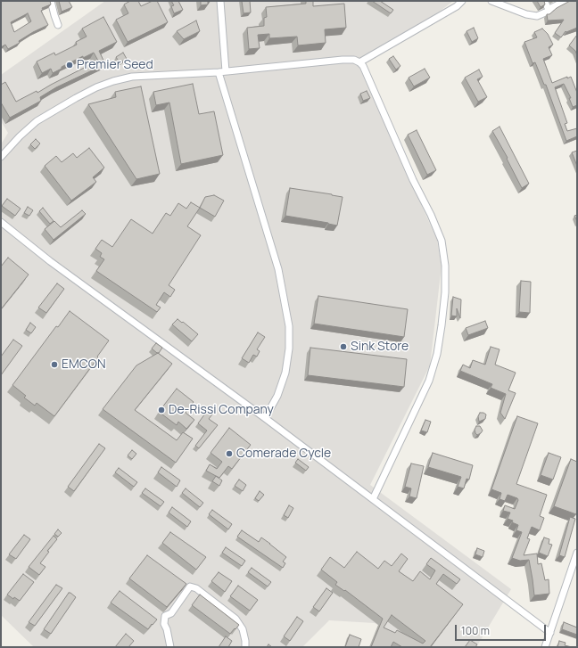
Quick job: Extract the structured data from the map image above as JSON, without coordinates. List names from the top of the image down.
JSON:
{
  "places": [
    "Premier Seed",
    "Sink Store",
    "EMCON",
    "De-Rissi Company",
    "Comerade Cycle"
  ],
  "scale_bar": "100 m"
}
